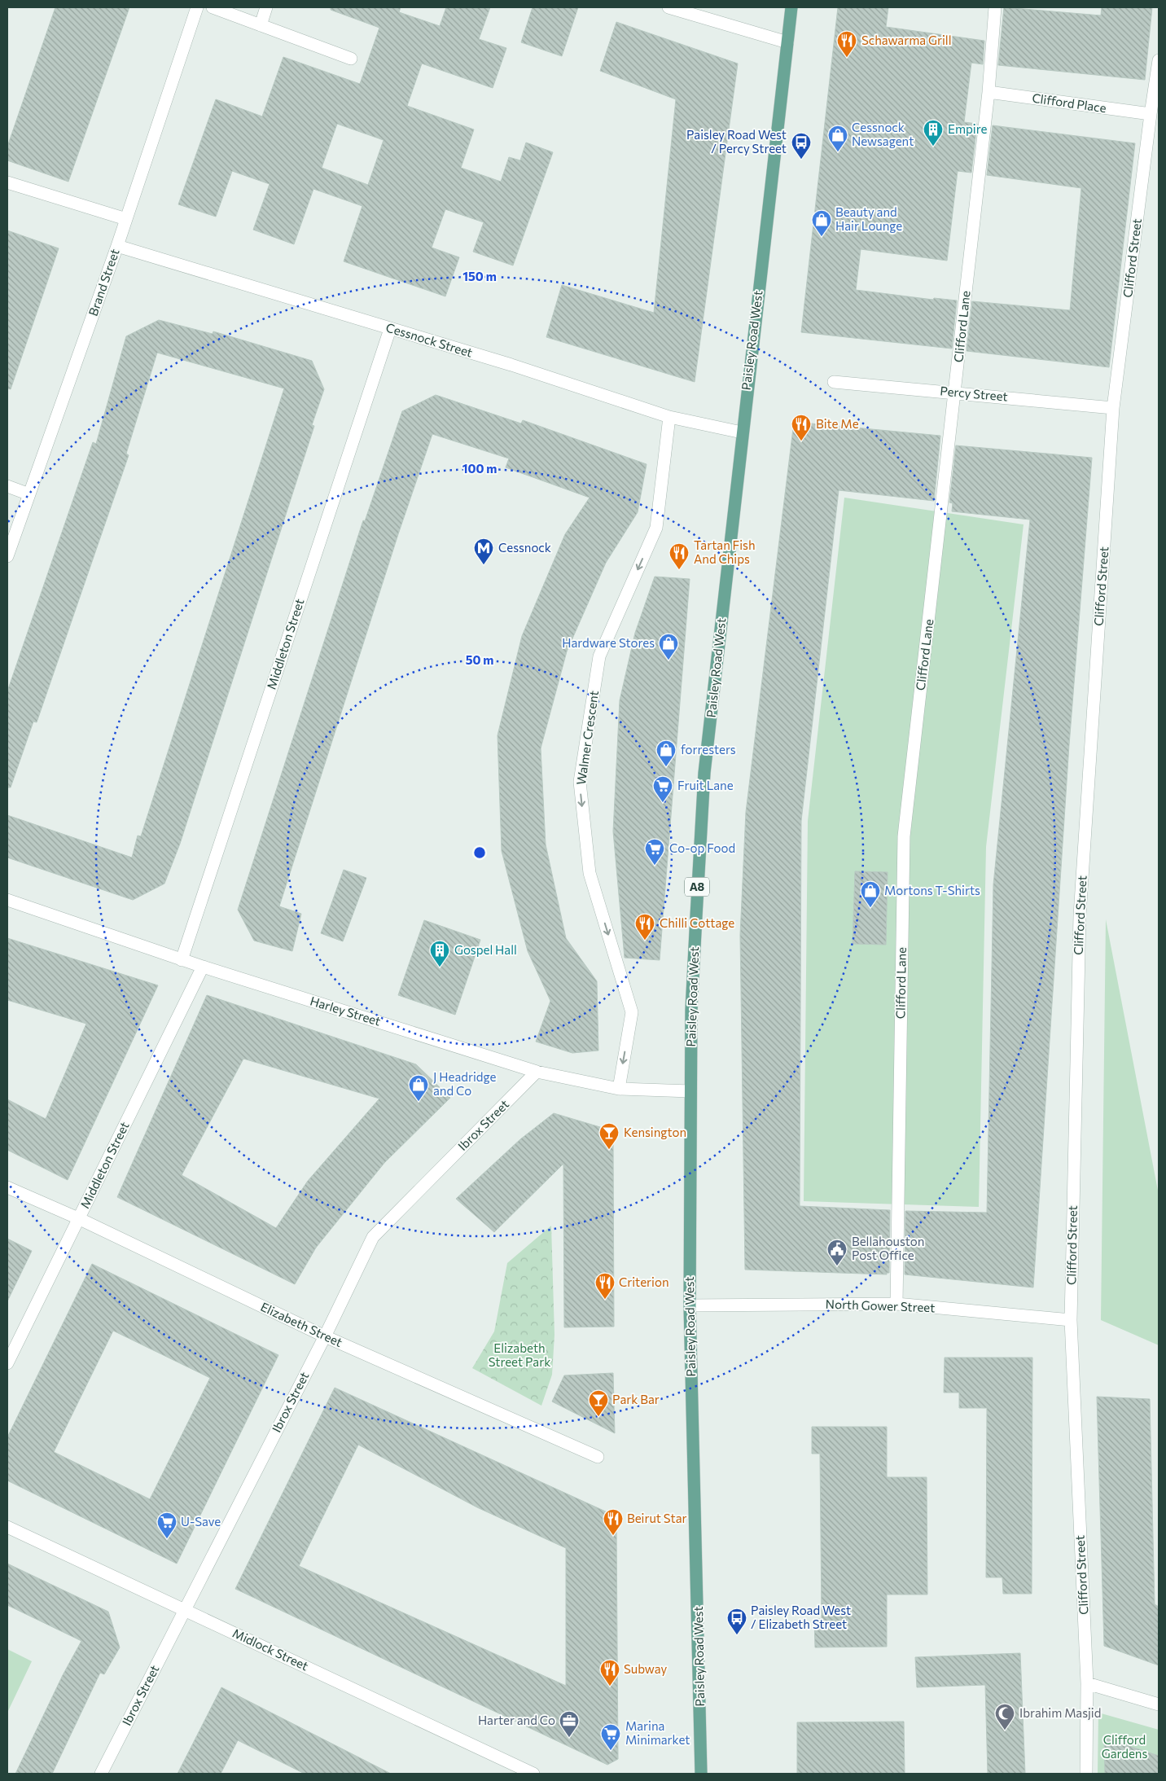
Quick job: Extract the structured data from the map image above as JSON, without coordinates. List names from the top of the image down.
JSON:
{
  "streets": {
    "main road": ["Paisley Road West", "A8"],
    "street": [
      "Clifford Place",
      "Clifford Street",
      "Brand Street",
      "Clifford Lane",
      "Cessnock Street",
      "Percy Street",
      "Middleton Street",
      "Walmer Crescent",
      "Harley Street",
      "Ibrox Street",
      "North Gower Street",
      "Elizabeth Street",
      "Midlock Street"
    ]
  },
  "crossings": [
    ["Clifford Place", "Clifford Street"],
    ["Clifford Place", "Clifford Lane"],
    ["Clifford Street", "Percy Street"],
    ["Clifford Street", "North Gower Street"],
    ["Brand Street", "Cessnock Street"],
    ["Clifford Lane", "Percy Street"],
    ["Clifford Lane", "North Gower Street"],
    ["Cessnock Street", "Paisley Road West"],
    ["Cessnock Street", "Middleton Street"],
    ["Cessnock Street", "Walmer Crescent"],
    ["Paisley Road West", "Harley Street"],
    ["Paisley Road West", "North Gower Street"],
    ["Middleton Street", "Harley Street"],
    ["Middleton Street", "Elizabeth Street"],
    ["Walmer Crescent", "Harley Street"],
    ["Harley Street", "Ibrox Street"],
    ["Ibrox Street", "Elizabeth Street"],
    ["Ibrox Street", "Midlock Street"]
  ],
  "one_way": ["Walmer Crescent"],
  "parks": ["Elizabeth Street Park", "Clifford Gardens"],
  "places": {
    "restaurant": [
      "Schawarma Grill",
      "Bite Me",
      "Tartan Fish And Chips",
      "Chilli Cottage",
      "Criterion",
      "Beirut Star",
      "Subway"
    ],
    "building": ["Empire", "Gospel Hall"],
    "shop": [
      "Cessnock Newsagent",
      "Beauty and Hair Lounge",
      "Hardware Stores",
      "forresters",
      "Mortons T-Shirts",
      "J Headridge and Co"
    ],
    "bus stop": ["Paisley Road West / Percy Street", "Paisley Road West / Elizabeth Street"],
    "metro station": ["Cessnock"],
    "supermarket": [
      "Fruit Lane",
      "Co-op Food",
      "U-Save",
      "Marina Minimarket"
    ],
    "bar": ["Kensington", "Park Bar"],
    "public building": ["Bellahouston Post Office"],
    "mosque": ["Ibrahim Masjid"],
    "office": ["Harter and Co"]
  },
  "rings": ["150 m", "100 m", "50 m"]
}
